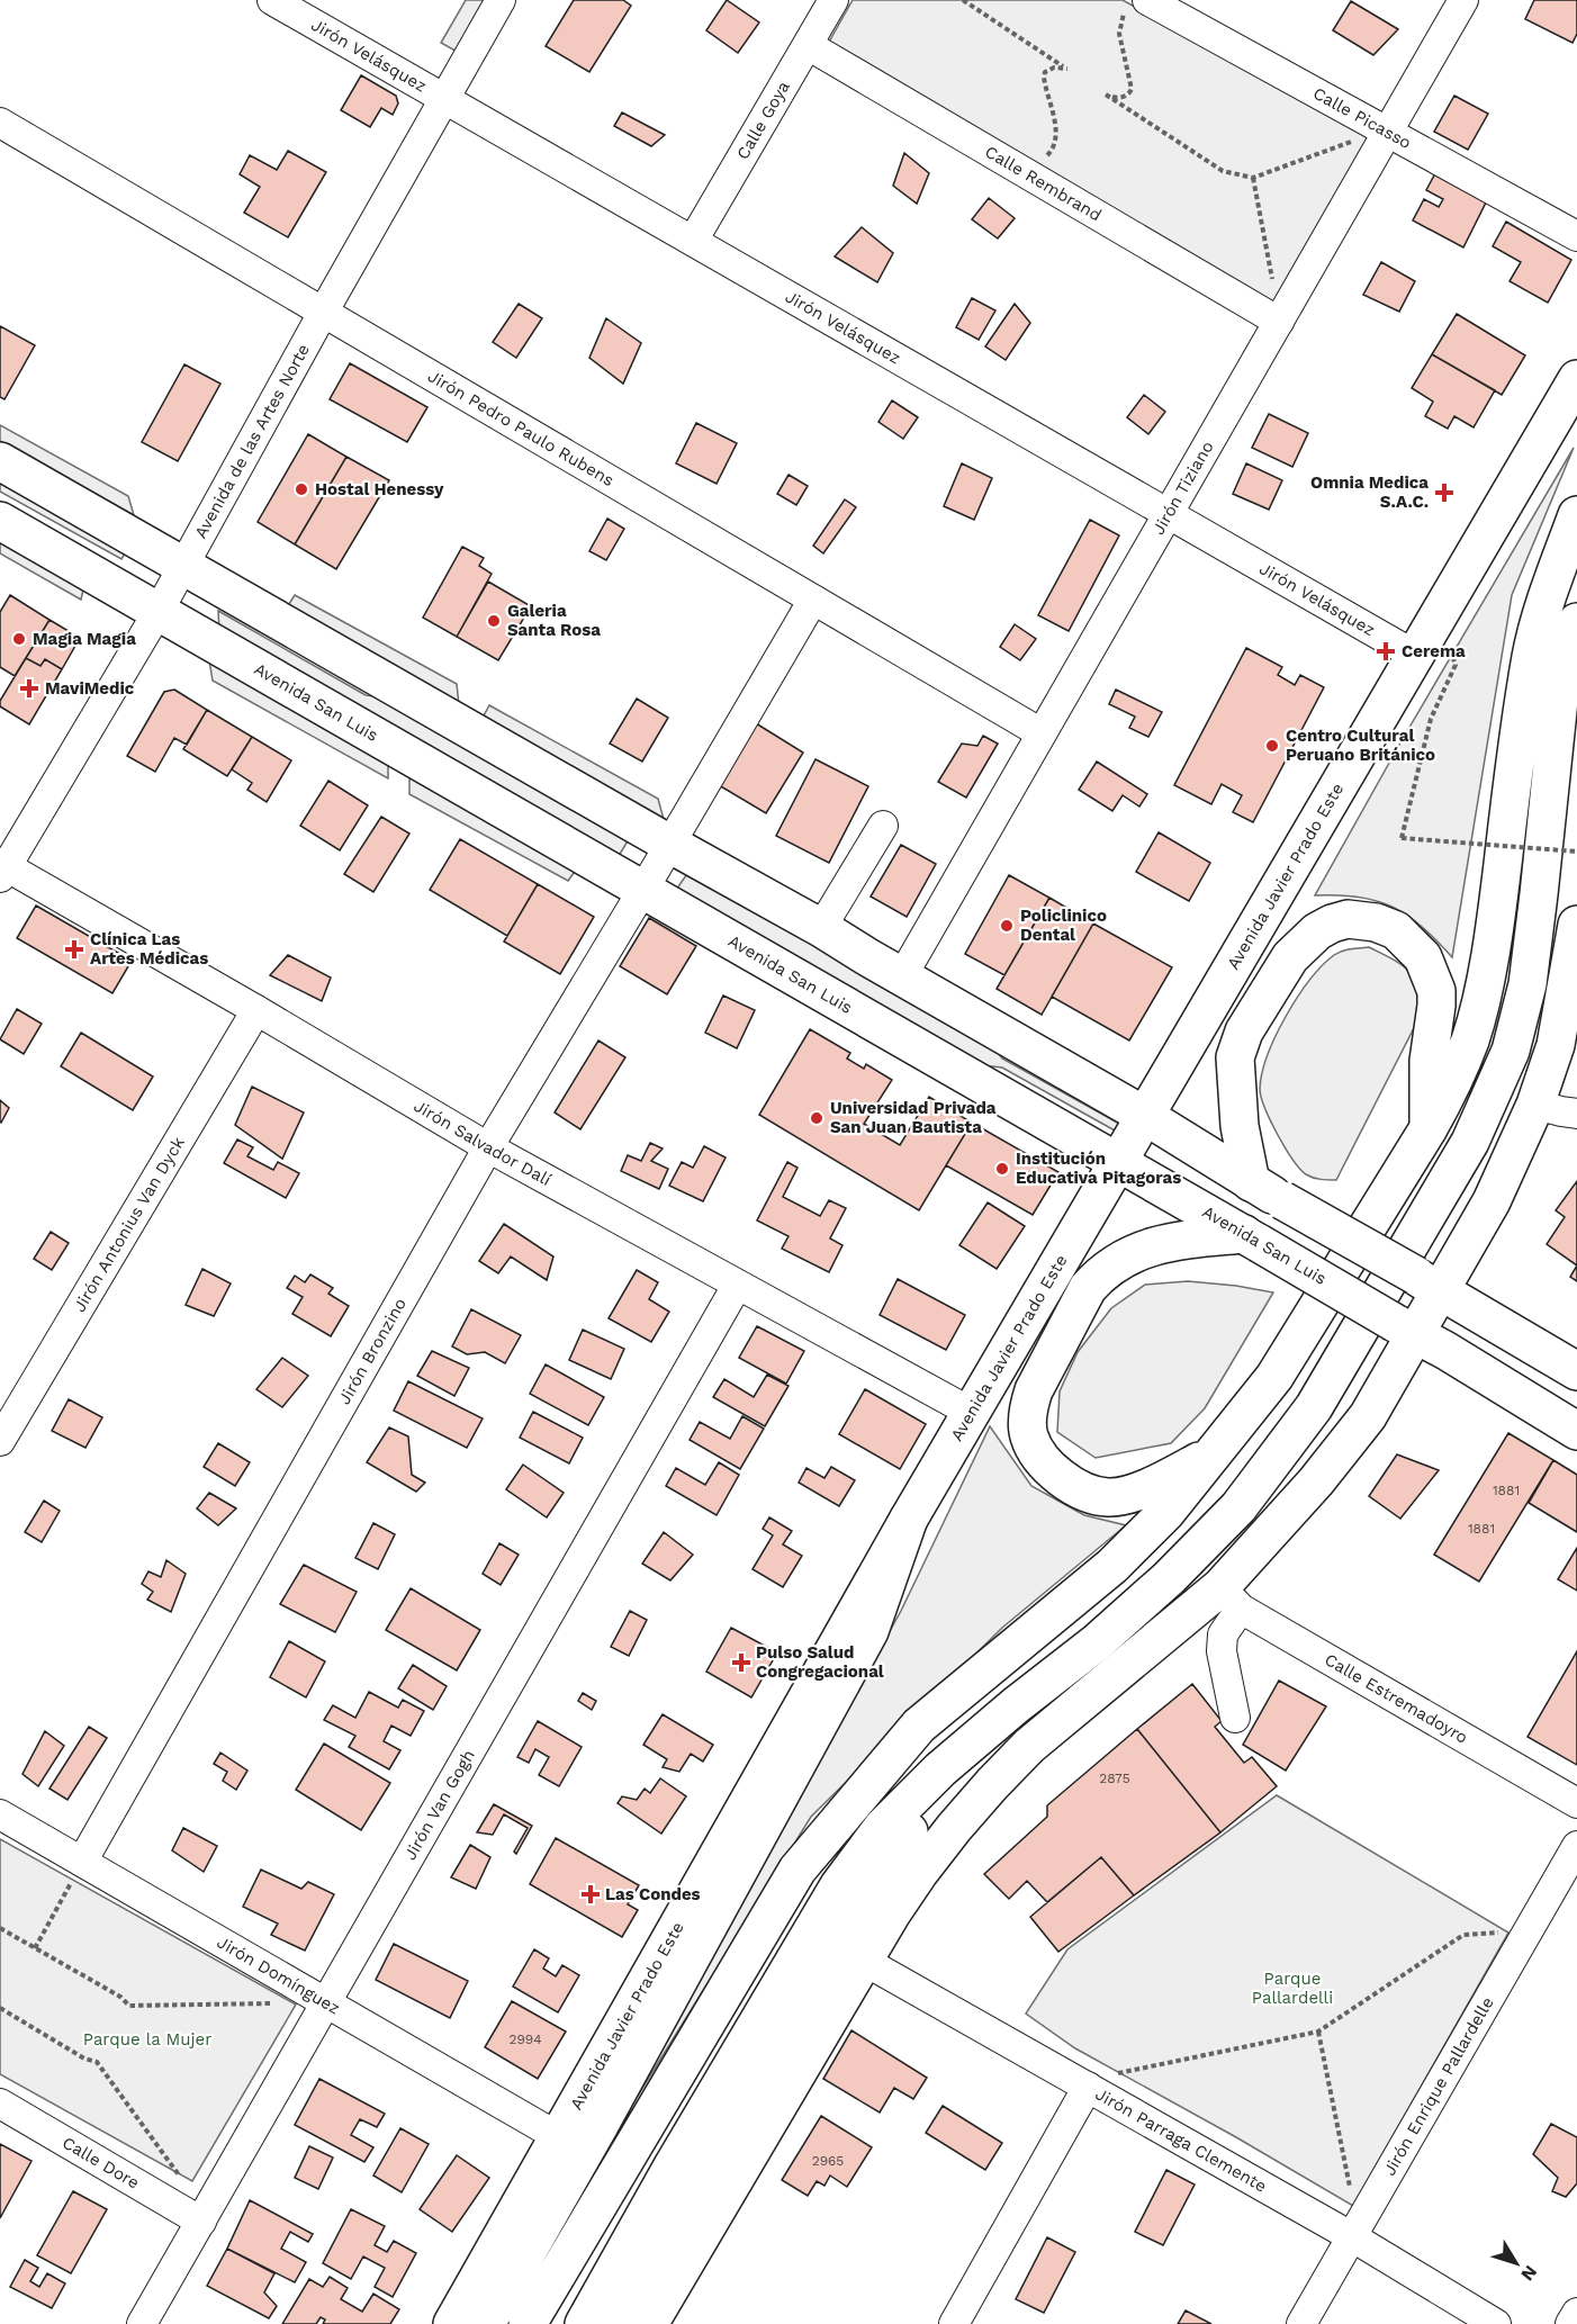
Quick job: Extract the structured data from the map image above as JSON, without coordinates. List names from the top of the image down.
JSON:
{
  "streets": {
    "main road": ["Avenida San Luis", "Avenida Javier Prado Este"],
    "street": [
      "Jirón Velásquez",
      "Calle Picasso",
      "Calle Goya",
      "Calle Rembrand",
      "Jirón Pedro Paulo Rubens",
      "Avenida de las Artes Norte",
      "Jirón Tiziano",
      "Jirón Salvador Dalí",
      "Jirón Antonius Van Dyck",
      "Jirón Bronzino",
      "Calle Estremadoyro",
      "Jirón Van Gogh",
      "Jirón Domínguez",
      "Jirón Enrique Pallardelle",
      "Jirón Parraga Clemente",
      "Calle Dore"
    ]
  },
  "crossings": [
    ["Jirón Velásquez", "Calle Goya"],
    ["Jirón Velásquez", "Avenida de las Artes Norte"],
    ["Jirón Velásquez", "Jirón Tiziano"],
    ["Jirón Velásquez", "Avenida Javier Prado Este"],
    ["Calle Picasso", "Jirón Tiziano"],
    ["Calle Goya", "Calle Rembrand"],
    ["Calle Rembrand", "Jirón Tiziano"],
    ["Jirón Pedro Paulo Rubens", "Avenida de las Artes Norte"],
    ["Jirón Pedro Paulo Rubens", "Jirón Tiziano"],
    ["Jirón Pedro Paulo Rubens", "Jirón Bronzino"],
    ["Avenida de las Artes Norte", "Avenida San Luis"],
    ["Avenida de las Artes Norte", "Jirón Salvador Dalí"],
    ["Avenida San Luis", "Avenida Javier Prado Este"],
    ["Avenida San Luis", "Jirón Bronzino"],
    ["Avenida Javier Prado Este", "Jirón Salvador Dalí"],
    ["Avenida Javier Prado Este", "Jirón Domínguez"],
    ["Jirón Salvador Dalí", "Jirón Antonius Van Dyck"],
    ["Jirón Salvador Dalí", "Jirón Bronzino"],
    ["Jirón Salvador Dalí", "Jirón Van Gogh"],
    ["Jirón Bronzino", "Jirón Domínguez"],
    ["Jirón Van Gogh", "Jirón Domínguez"],
    ["Jirón Van Gogh", "Calle Dore"],
    ["Jirón Enrique Pallardelle", "Jirón Parraga Clemente"]
  ],
  "parks": ["Parque Pallardelli", "Parque la Mujer"],
  "places": {
    "other": [
      "Hostal Henessy",
      "Galeria Santa Rosa",
      "Magia Magia",
      "Centro Cultural Peruano Británico",
      "Policlinico Dental",
      "Universidad Privada San Juan Bautista",
      "Institución Educativa Pitagoras"
    ],
    "health": [
      "Omnia Medica S.A.C.",
      "Cerema",
      "MaviMedic",
      "Clínica Las Artes Médicas",
      "Pulso Salud Congregacional",
      "Las Condes"
    ]
  },
  "house_numbers": [
    "1881",
    "1881",
    "2875",
    "2994",
    "2965"
  ],
  "north": "bottom right"
}
